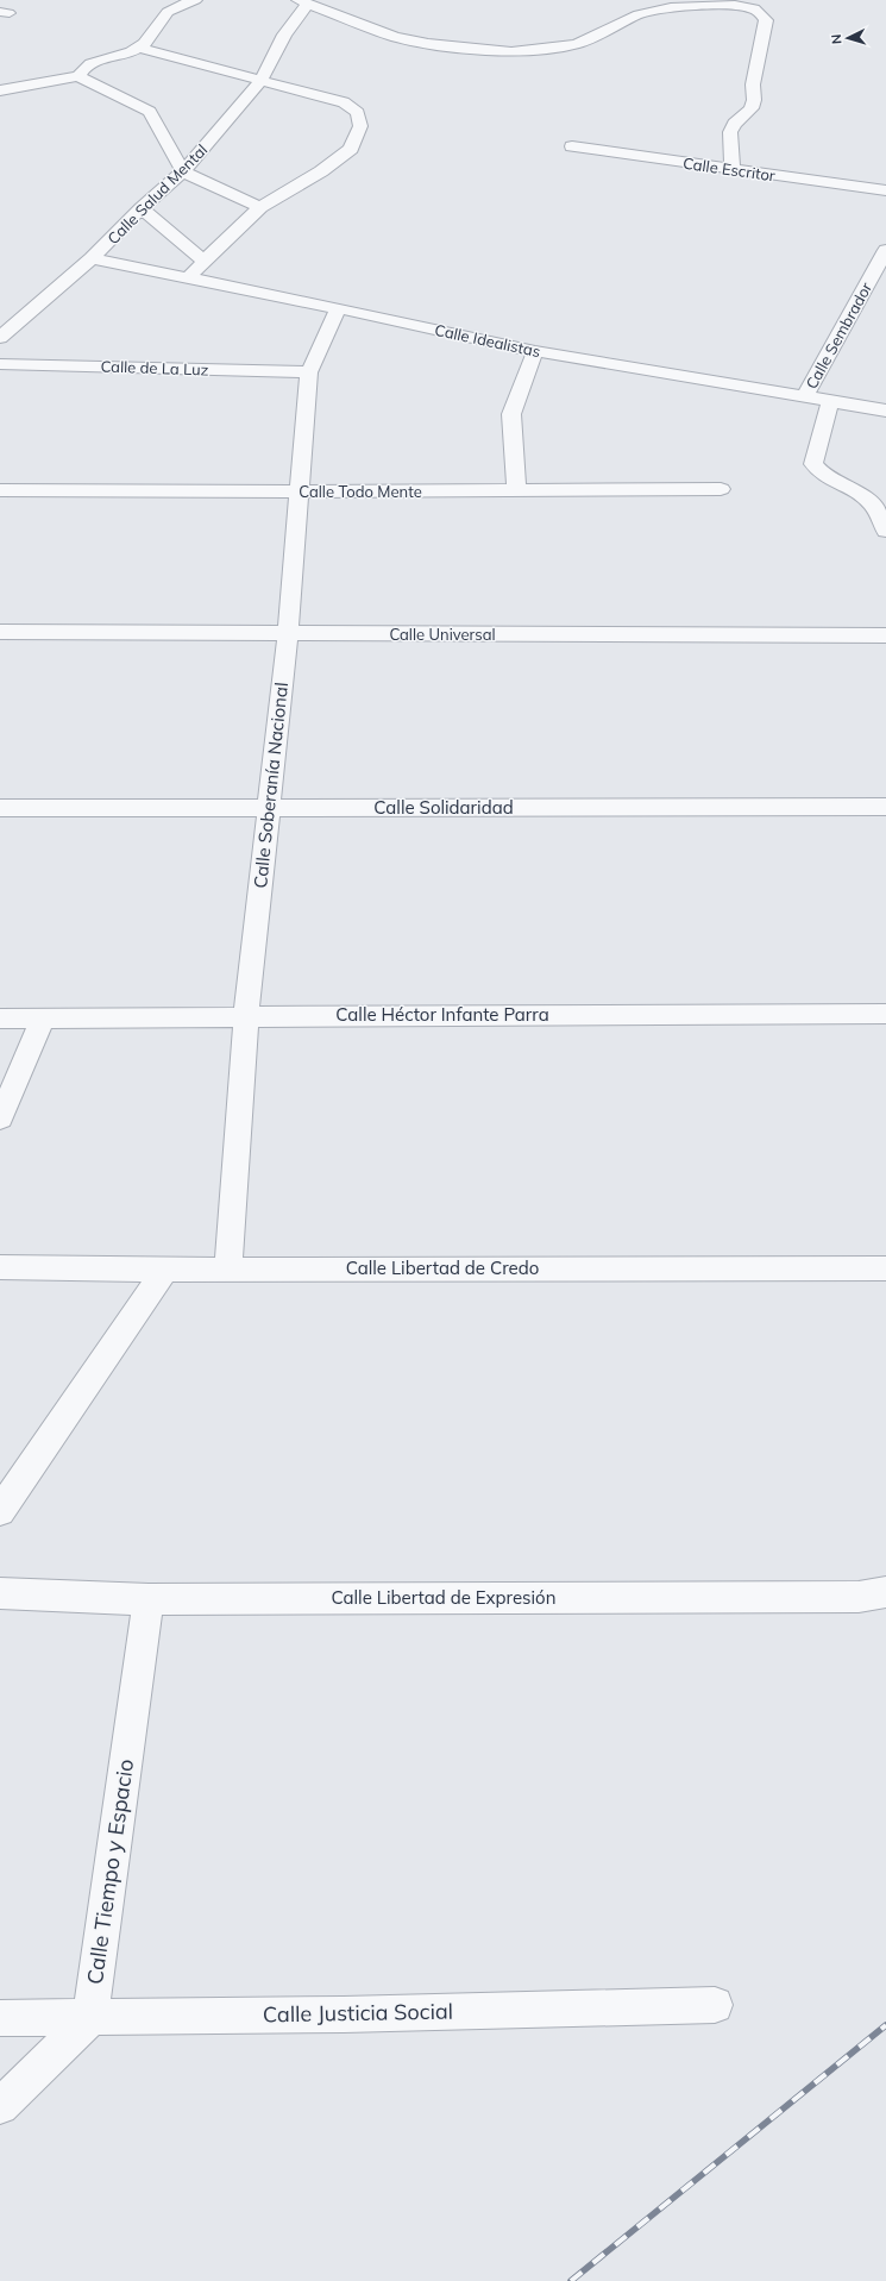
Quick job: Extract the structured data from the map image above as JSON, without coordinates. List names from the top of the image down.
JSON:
{
  "streets": {
    "street": [
      "Calle Escritor",
      "Calle Salud Mental",
      "Calle Sembrador",
      "Calle Idealistas",
      "Calle de La Luz",
      "Calle Todo Mente",
      "Calle Universal",
      "Calle Soberanía Nacional",
      "Calle Solidaridad",
      "Calle Héctor Infante Parra",
      "Calle Libertad de Credo",
      "Calle Libertad de Expresión",
      "Calle Tiempo y Espacio",
      "Calle Justicia Social"
    ]
  },
  "crossings": [
    ["Calle Salud Mental", "Calle Idealistas"],
    ["Calle Sembrador", "Calle Idealistas"],
    ["Calle Idealistas", "Calle Soberanía Nacional"],
    ["Calle de La Luz", "Calle Soberanía Nacional"],
    ["Calle Todo Mente", "Calle Soberanía Nacional"],
    ["Calle Universal", "Calle Soberanía Nacional"],
    ["Calle Soberanía Nacional", "Calle Solidaridad"],
    ["Calle Soberanía Nacional", "Calle Héctor Infante Parra"],
    ["Calle Soberanía Nacional", "Calle Libertad de Credo"],
    ["Calle Libertad de Expresión", "Calle Tiempo y Espacio"],
    ["Calle Tiempo y Espacio", "Calle Justicia Social"]
  ],
  "north": "left"
}
